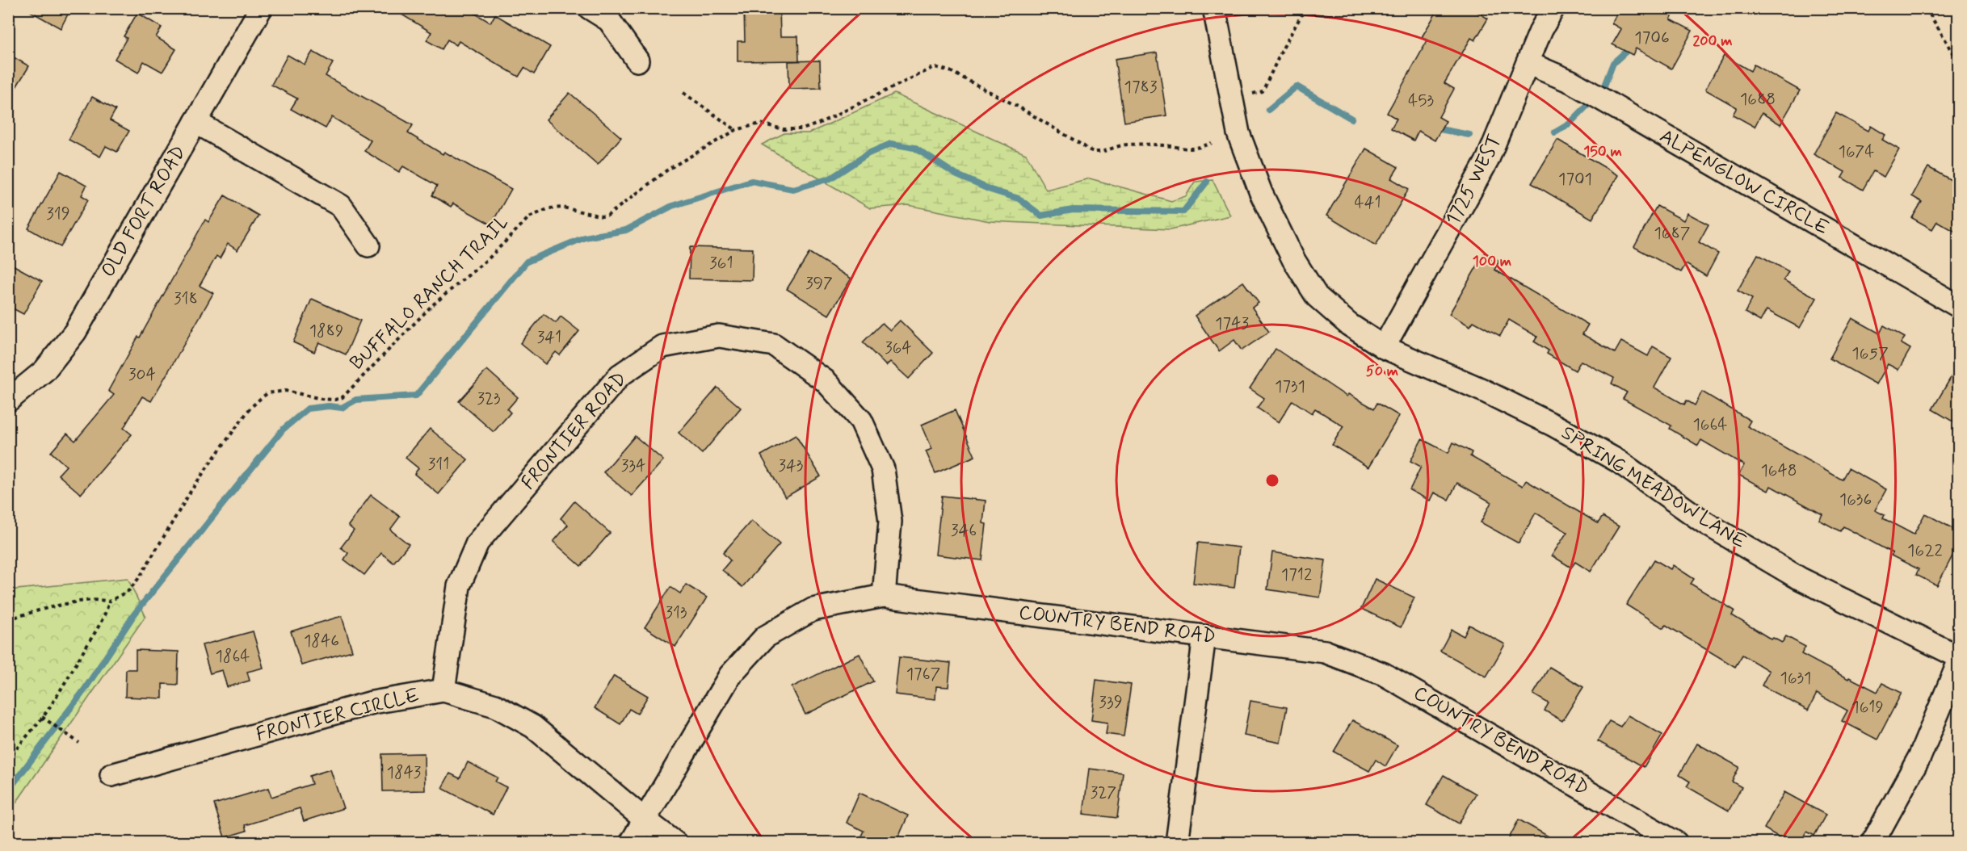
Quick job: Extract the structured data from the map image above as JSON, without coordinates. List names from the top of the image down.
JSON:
{
  "streets": {
    "street": [
      "1725 WEST",
      "ALPENGLOW CIRCLE",
      "OLD FORT ROAD",
      "FRONTIER ROAD",
      "SPRING MEADOW LANE",
      "COUNTRY BEND ROAD",
      "FRONTIER CIRCLE"
    ],
    "path": ["BUFFALO RANCH TRAIL"]
  },
  "crossings": [
    ["1725 WEST", "ALPENGLOW CIRCLE"],
    ["1725 WEST", "SPRING MEADOW LANE"],
    ["FRONTIER ROAD", "COUNTRY BEND ROAD"],
    ["FRONTIER ROAD", "FRONTIER CIRCLE"],
    ["COUNTRY BEND ROAD", "FRONTIER CIRCLE"]
  ],
  "house_numbers": [
    "1706",
    "1783",
    "1688",
    "453",
    "1674",
    "1701",
    "441",
    "319",
    "1687",
    "361",
    "397",
    "318",
    "1743",
    "1889",
    "341",
    "364",
    "1657",
    "304",
    "1731",
    "323",
    "1664",
    "311",
    "334",
    "343",
    "1648",
    "1636",
    "346",
    "1622",
    "1712",
    "313",
    "1846",
    "1864",
    "1767",
    "1631",
    "339",
    "1619",
    "1843",
    "327"
  ],
  "rings": [
    "200 m",
    "150 m",
    "100 m",
    "50 m"
  ]
}
